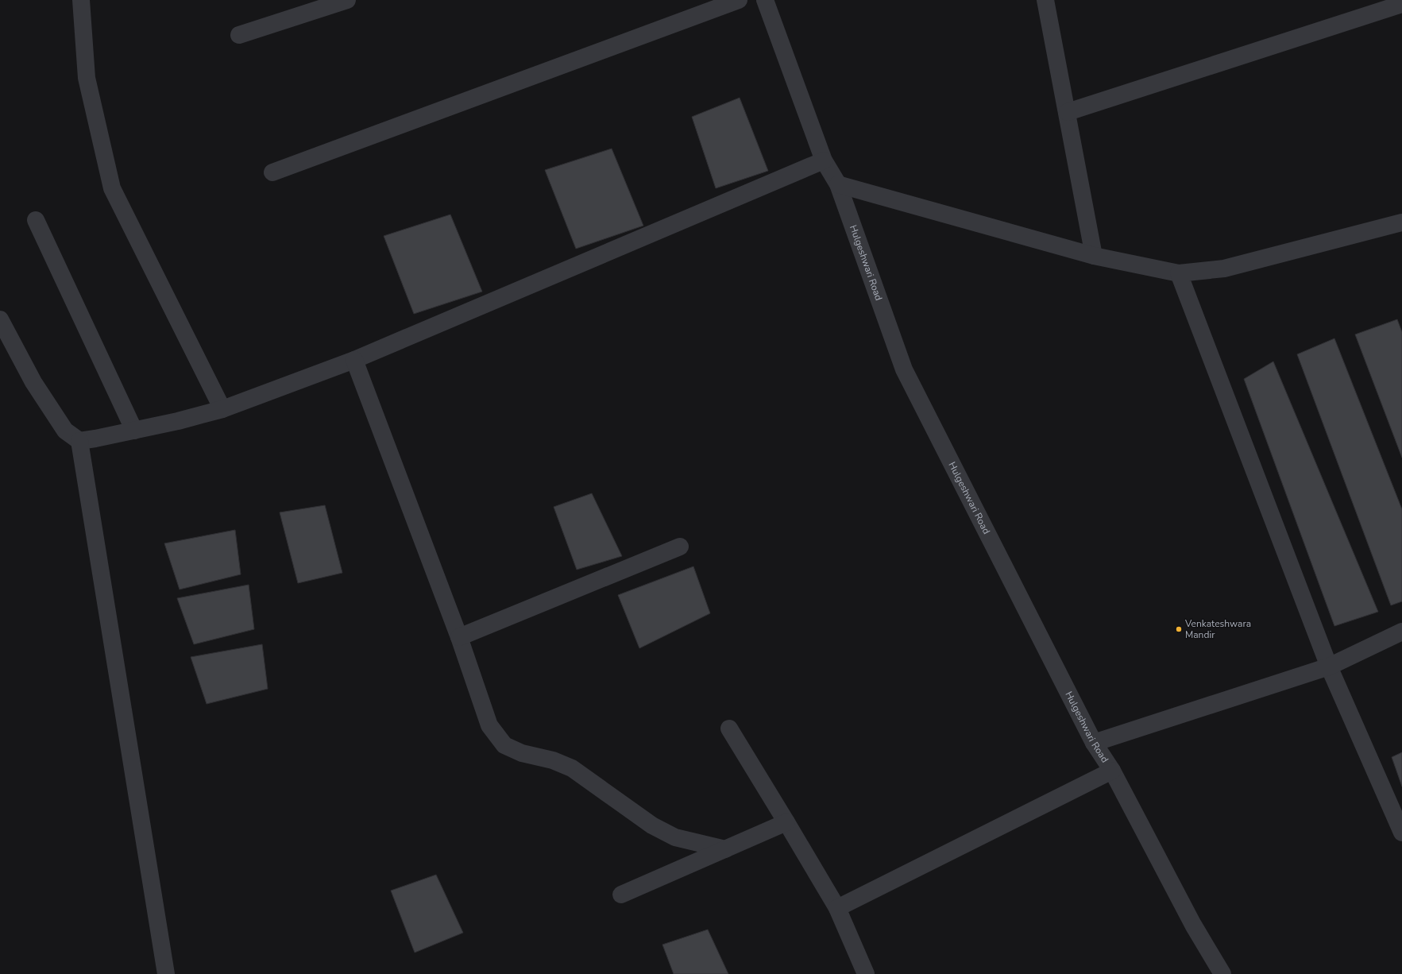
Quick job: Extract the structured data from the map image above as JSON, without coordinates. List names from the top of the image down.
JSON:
{
  "streets": {
    "street": ["Hulgeshwari Road"]
  },
  "places": ["Venkateshwara Mandir"]
}
